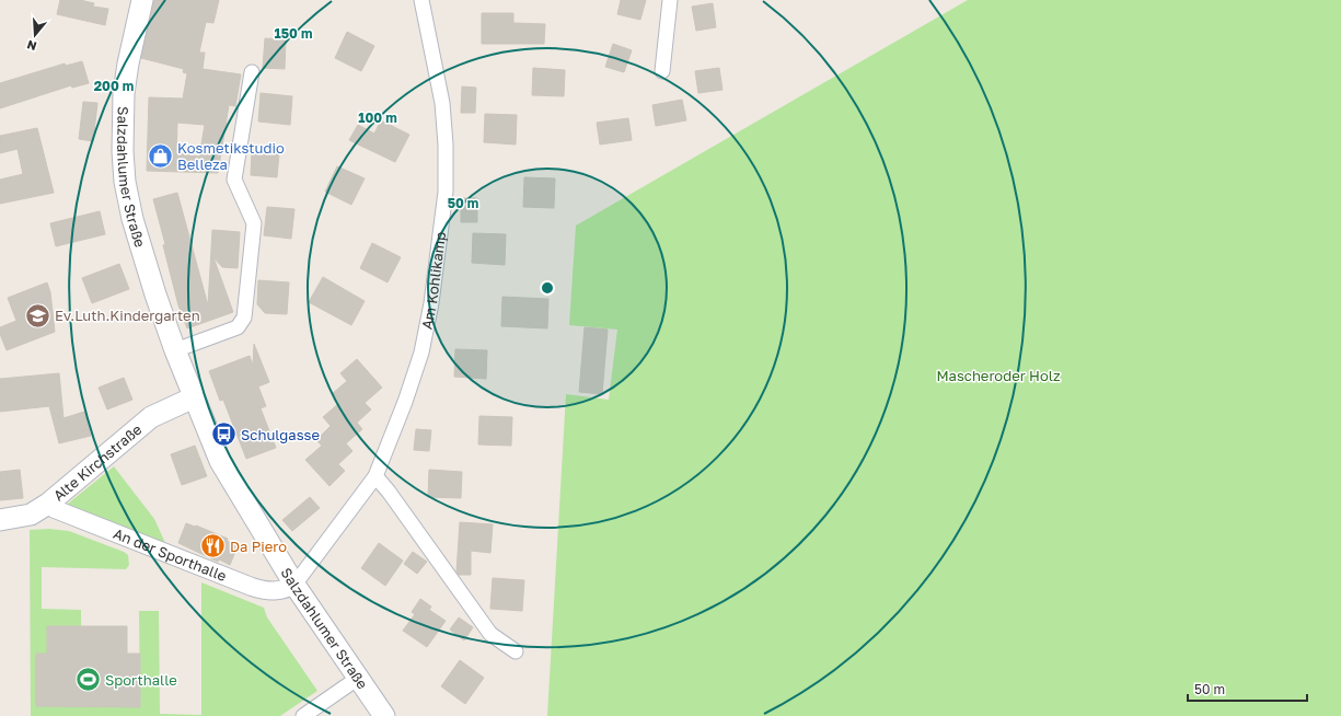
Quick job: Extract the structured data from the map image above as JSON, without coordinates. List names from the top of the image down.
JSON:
{
  "streets": {
    "main road": ["Salzdahlumer Straße", "Alte Kirchstraße"],
    "street": ["Am Kohlikamp", "An der Sporthalle"]
  },
  "crossings": [
    ["Salzdahlumer Straße", "Am Kohlikamp"],
    ["Salzdahlumer Straße", "Alte Kirchstraße"],
    ["Salzdahlumer Straße", "An der Sporthalle"],
    ["Am Kohlikamp", "An der Sporthalle"],
    ["Alte Kirchstraße", "An der Sporthalle"]
  ],
  "parks": ["Mascheroder Holz"],
  "places": {
    "shop": ["Kosmetikstudio Belleza"],
    "school or university": ["Ev.Luth.Kindergarten"],
    "bus stop": ["Schulgasse"],
    "restaurant": ["Da Piero"],
    "sports": ["Sporthalle"]
  },
  "scale_bar": "50 m",
  "north": "bottom",
  "rings": [
    "150 m",
    "200 m",
    "100 m",
    "50 m"
  ]
}
